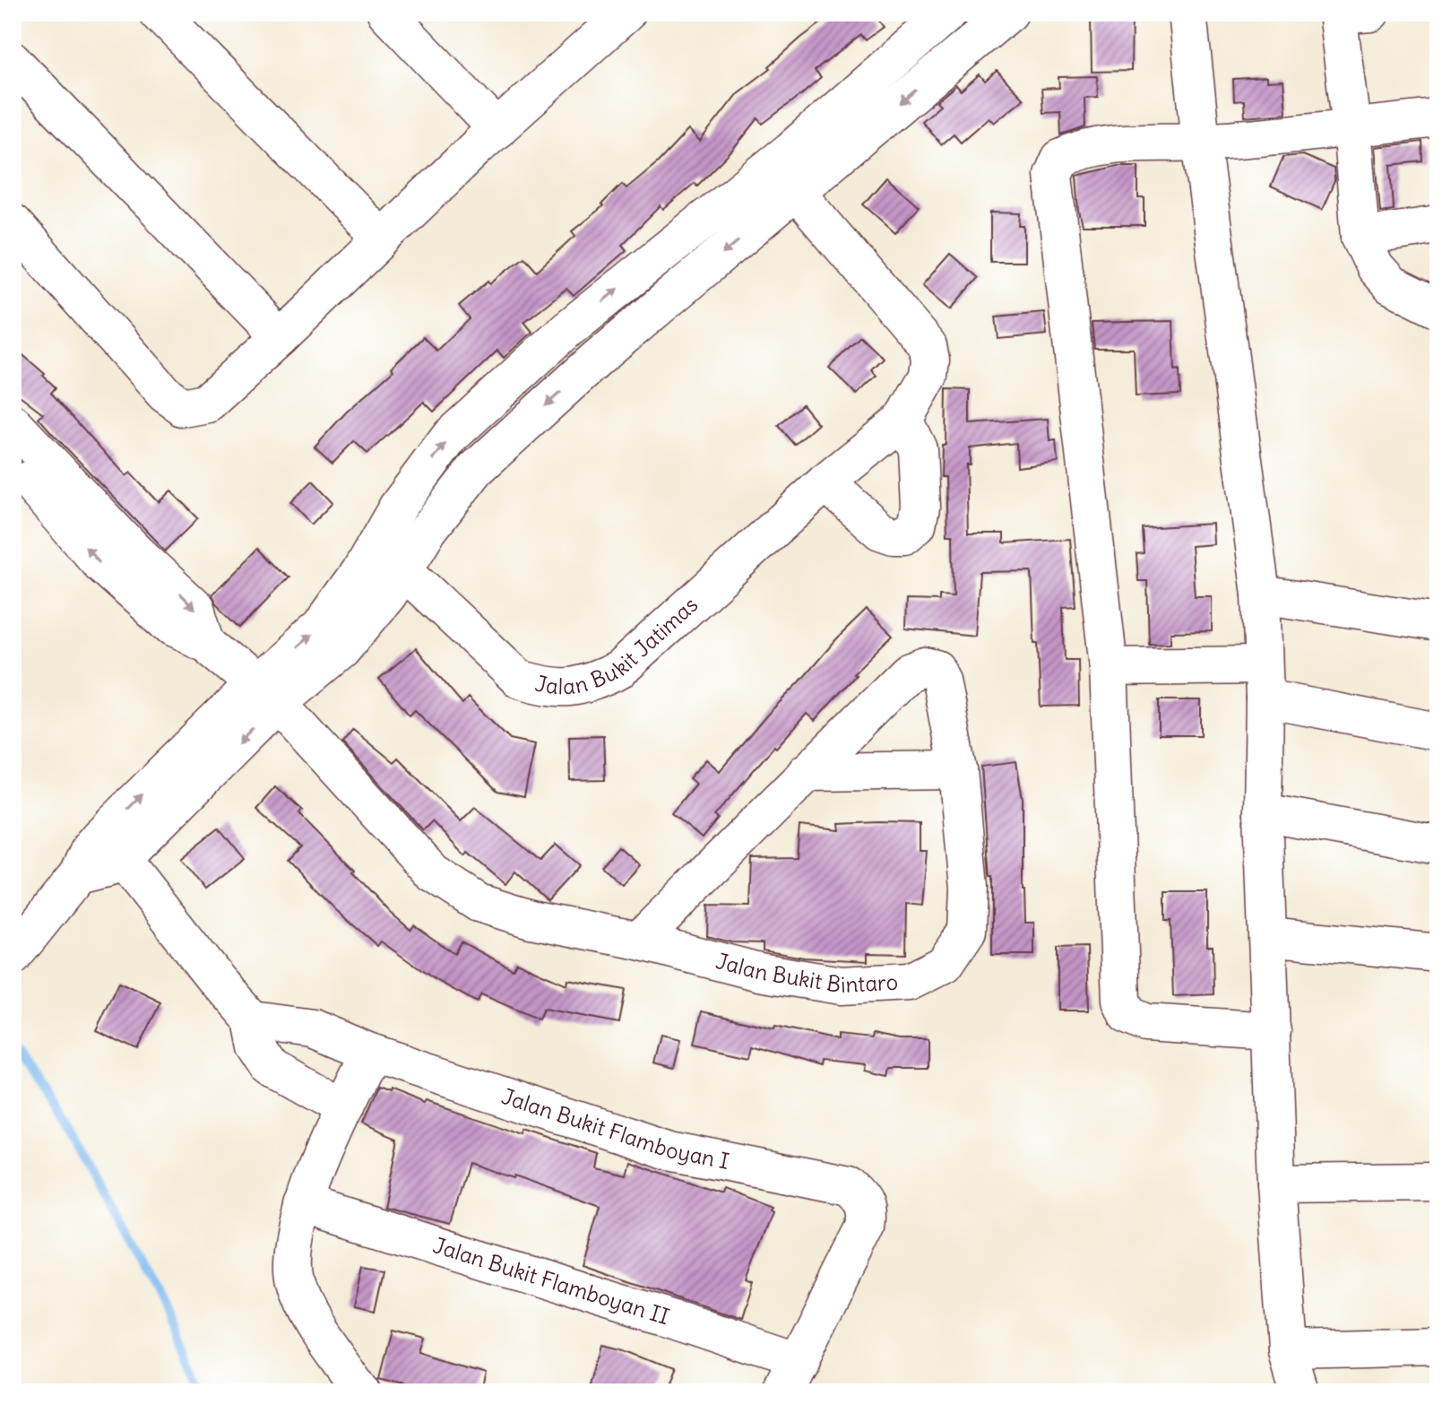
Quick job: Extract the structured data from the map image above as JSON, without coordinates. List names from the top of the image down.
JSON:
{
  "streets": {
    "street": [
      "Jalan Bukit Jatimas",
      "Jalan Bukit Bintaro",
      "Jalan Bukit Flamboyan I",
      "Jalan Bukit Flamboyan II"
    ]
  },
  "crossings": [
    ["Jalan Bukit Flamboyan I", "Jalan Bukit Flamboyan II"]
  ]
}
